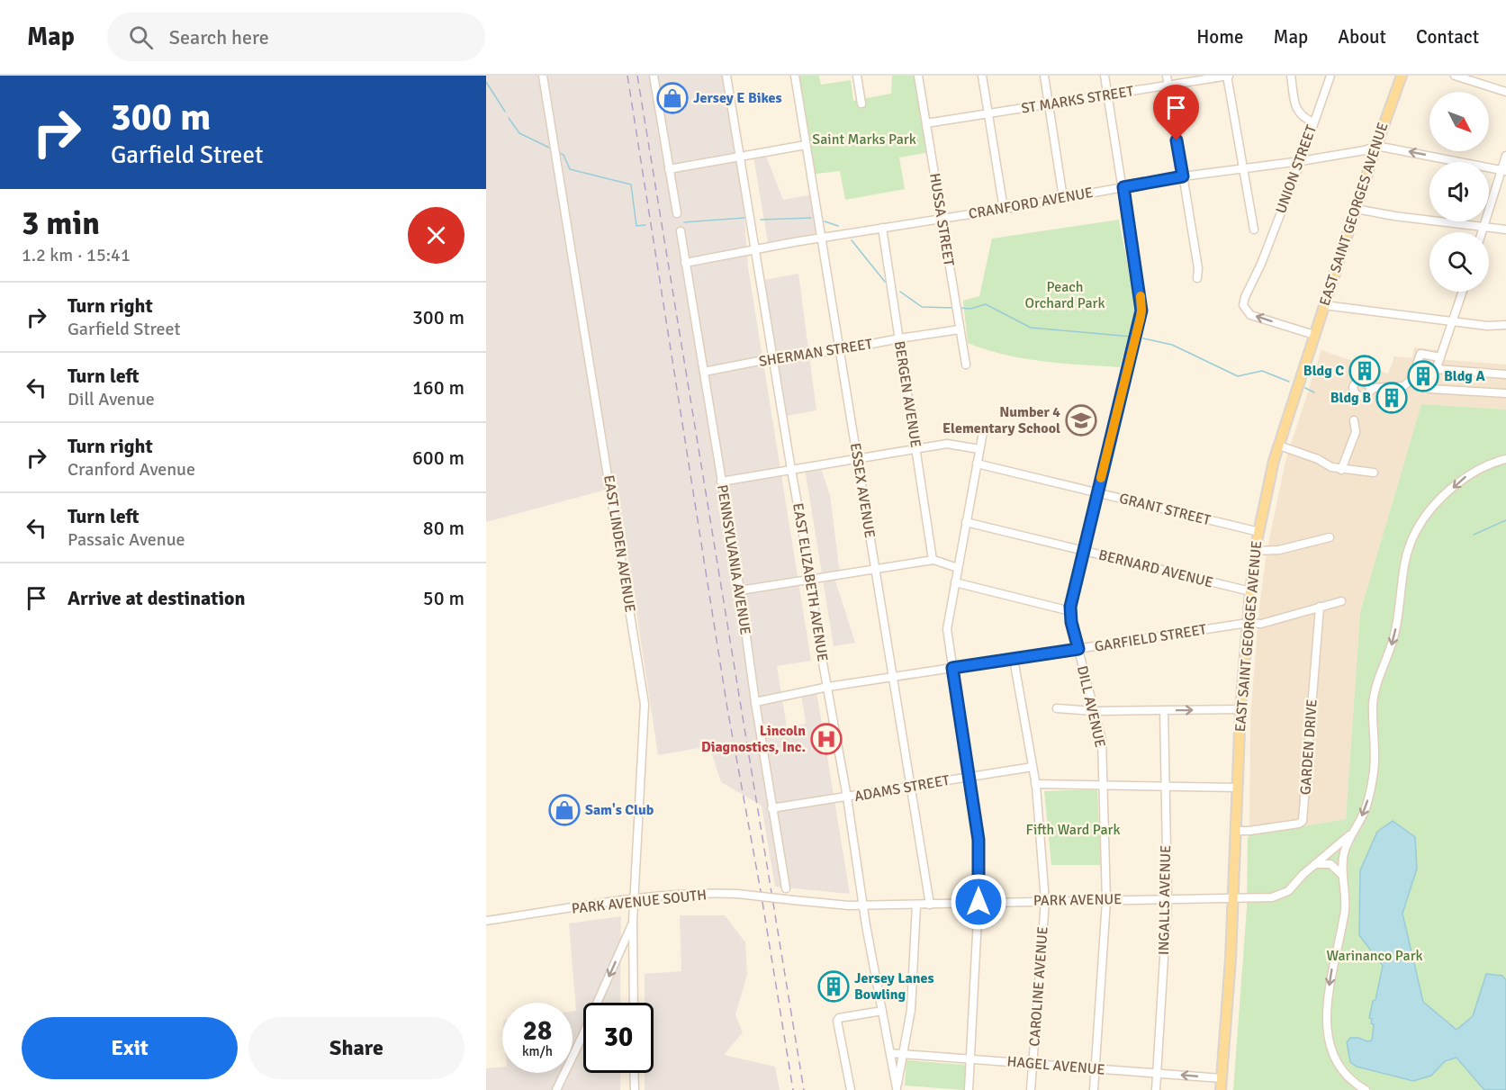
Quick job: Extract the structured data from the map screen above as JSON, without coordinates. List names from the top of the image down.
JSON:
{
  "streets": {
    "main road": ["EAST SAINT GEORGES AVENUE"],
    "street": [
      "ST MARKS STREET",
      "UNION STREET",
      "CRANFORD AVENUE",
      "HUSSA STREET",
      "SHERMAN STREET",
      "BERGEN AVENUE",
      "ESSEX AVENUE",
      "GRANT STREET",
      "EAST LINDEN AVENUE",
      "PENNSYLVANIA AVENUE",
      "BERNARD AVENUE",
      "EAST ELIZABETH AVENUE",
      "GARFIELD STREET",
      "DILL AVENUE",
      "GARDEN DRIVE",
      "ADAMS STREET",
      "PARK AVENUE",
      "INGALLS AVENUE",
      "PARK AVENUE SOUTH",
      "CAROLINE AVENUE",
      "HAGEL AVENUE"
    ]
  },
  "crossings": [
    ["ST MARKS STREET", "HUSSA STREET"],
    ["ST MARKS STREET", "DILL AVENUE"],
    ["UNION STREET", "CRANFORD AVENUE"],
    ["UNION STREET", "EAST SAINT GEORGES AVENUE"],
    ["CRANFORD AVENUE", "EAST SAINT GEORGES AVENUE"],
    ["CRANFORD AVENUE", "HUSSA STREET"],
    ["CRANFORD AVENUE", "BERGEN AVENUE"],
    ["CRANFORD AVENUE", "ESSEX AVENUE"],
    ["CRANFORD AVENUE", "PENNSYLVANIA AVENUE"],
    ["CRANFORD AVENUE", "EAST ELIZABETH AVENUE"],
    ["CRANFORD AVENUE", "DILL AVENUE"],
    ["EAST SAINT GEORGES AVENUE", "GRANT STREET"],
    ["EAST SAINT GEORGES AVENUE", "BERNARD AVENUE"],
    ["EAST SAINT GEORGES AVENUE", "GARFIELD STREET"],
    ["EAST SAINT GEORGES AVENUE", "GARDEN DRIVE"],
    ["EAST SAINT GEORGES AVENUE", "PARK AVENUE"],
    ["EAST SAINT GEORGES AVENUE", "HAGEL AVENUE"],
    ["HUSSA STREET", "SHERMAN STREET"],
    ["SHERMAN STREET", "BERGEN AVENUE"],
    ["SHERMAN STREET", "ESSEX AVENUE"],
    ["SHERMAN STREET", "PENNSYLVANIA AVENUE"],
    ["SHERMAN STREET", "EAST ELIZABETH AVENUE"],
    ["ESSEX AVENUE", "GARFIELD STREET"],
    ["ESSEX AVENUE", "ADAMS STREET"],
    ["ESSEX AVENUE", "PARK AVENUE"],
    ["GRANT STREET", "DILL AVENUE"],
    ["EAST LINDEN AVENUE", "PARK AVENUE SOUTH"],
    ["PENNSYLVANIA AVENUE", "GARFIELD STREET"],
    ["PENNSYLVANIA AVENUE", "ADAMS STREET"],
    ["BERNARD AVENUE", "DILL AVENUE"],
    ["EAST ELIZABETH AVENUE", "GARFIELD STREET"],
    ["EAST ELIZABETH AVENUE", "ADAMS STREET"],
    ["EAST ELIZABETH AVENUE", "PARK AVENUE"],
    ["EAST ELIZABETH AVENUE", "HAGEL AVENUE"],
    ["GARFIELD STREET", "DILL AVENUE"],
    ["GARFIELD STREET", "GARDEN DRIVE"],
    ["GARFIELD STREET", "CAROLINE AVENUE"],
    ["DILL AVENUE", "PARK AVENUE"],
    ["DILL AVENUE", "HAGEL AVENUE"],
    ["ADAMS STREET", "CAROLINE AVENUE"],
    ["PARK AVENUE", "INGALLS AVENUE"],
    ["PARK AVENUE", "PARK AVENUE SOUTH"],
    ["PARK AVENUE", "CAROLINE AVENUE"],
    ["INGALLS AVENUE", "HAGEL AVENUE"],
    ["CAROLINE AVENUE", "HAGEL AVENUE"]
  ],
  "parks": [
    "Saint Marks Park",
    "Peach Orchard Park",
    "Fifth Ward Park",
    "Warinanco Park"
  ],
  "places": {
    "shop": ["Jersey E Bikes", "Sam's Club"],
    "building": [
      "Bldg C",
      "Bldg A",
      "Bldg B",
      "Jersey Lanes Bowling"
    ],
    "school or university": ["Number 4 Elementary School"],
    "hospital": ["Lincoln Diagnostics, Inc."]
  },
  "north": "bottom right",
  "page": {
    "header": "Map",
    "search": "Search here",
    "nav": [
      "Home",
      "Map",
      "About",
      "Contact"
    ],
    "turn": ["300 m", "Garfield Street"],
    "heading": ["3 min", "1.2 km · 15:41"],
    "list": [
      {
        "name": "Turn right",
        "note": "Garfield Street",
        "value": "300 m"
      },
      {
        "name": "Turn left",
        "note": "Dill Avenue",
        "value": "160 m"
      },
      {
        "name": "Turn right",
        "note": "Cranford Avenue",
        "value": "600 m"
      },
      {
        "name": "Turn left",
        "note": "Passaic Avenue",
        "value": "80 m"
      },
      {
        "name": "Arrive at destination",
        "value": "50 m"
      }
    ],
    "speed": "28 km/h",
    "limit": "30",
    "buttons": ["Exit", "Share"]
  }
}
